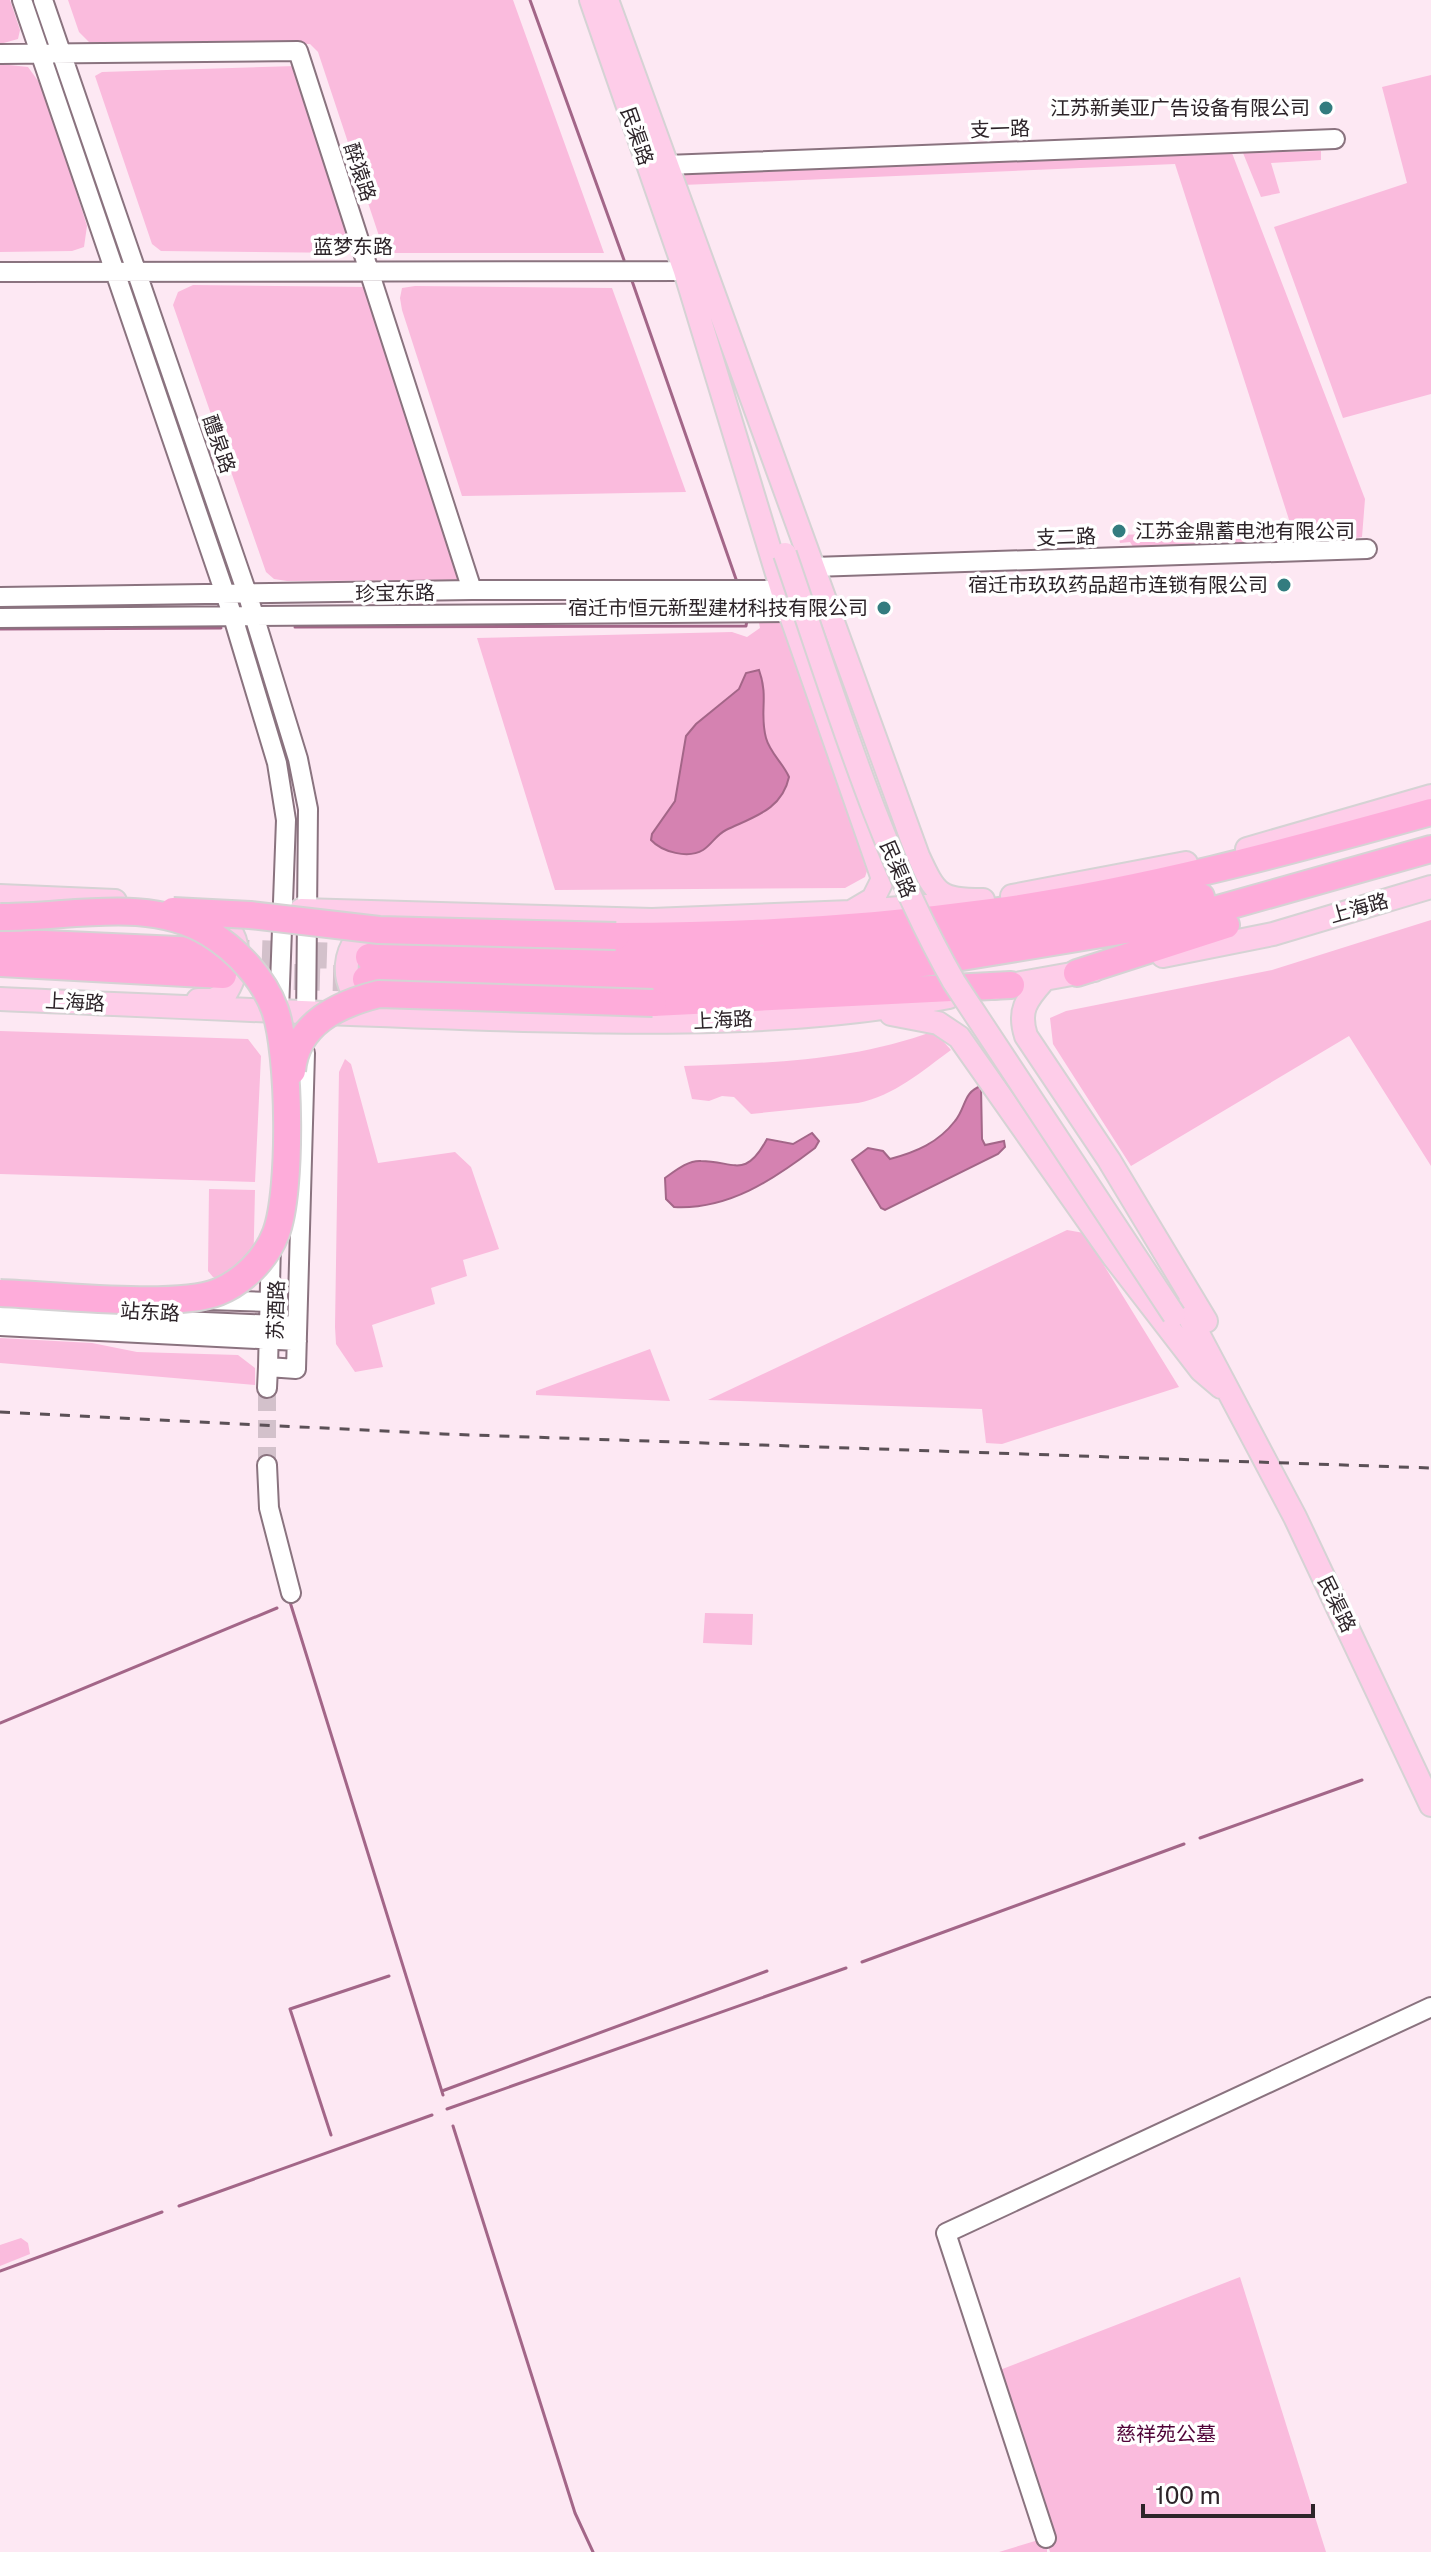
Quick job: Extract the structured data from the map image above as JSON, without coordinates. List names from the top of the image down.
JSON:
{
  "streets": {
    "highway": ["上海路"],
    "main road": ["民渠路"],
    "street": [
      "支一路",
      "醉猿路",
      "蓝梦东路",
      "醴泉路",
      "支二路",
      "珍宝东路",
      "苏酒路",
      "站东路"
    ]
  },
  "crossings": [
    ["支一路", "民渠路"],
    ["民渠路", "蓝梦东路"],
    ["民渠路", "支二路"],
    ["民渠路", "珍宝东路"],
    ["醉猿路", "蓝梦东路"],
    ["醉猿路", "醴泉路"],
    ["醉猿路", "珍宝东路"],
    ["蓝梦东路", "醴泉路"],
    ["醴泉路", "珍宝东路"],
    ["醴泉路", "苏酒路"],
    ["上海路", "苏酒路"],
    ["苏酒路", "站东路"]
  ],
  "parks": ["慈祥苑公墓"],
  "places": [
    "江苏新美亚广告设备有限公司",
    "江苏金鼎蓄电池有限公司",
    "宿迁市玖玖药品超市连锁有限公司",
    "宿迁市恒元新型建材科技有限公司"
  ],
  "scale_bar": "100 m"
}
